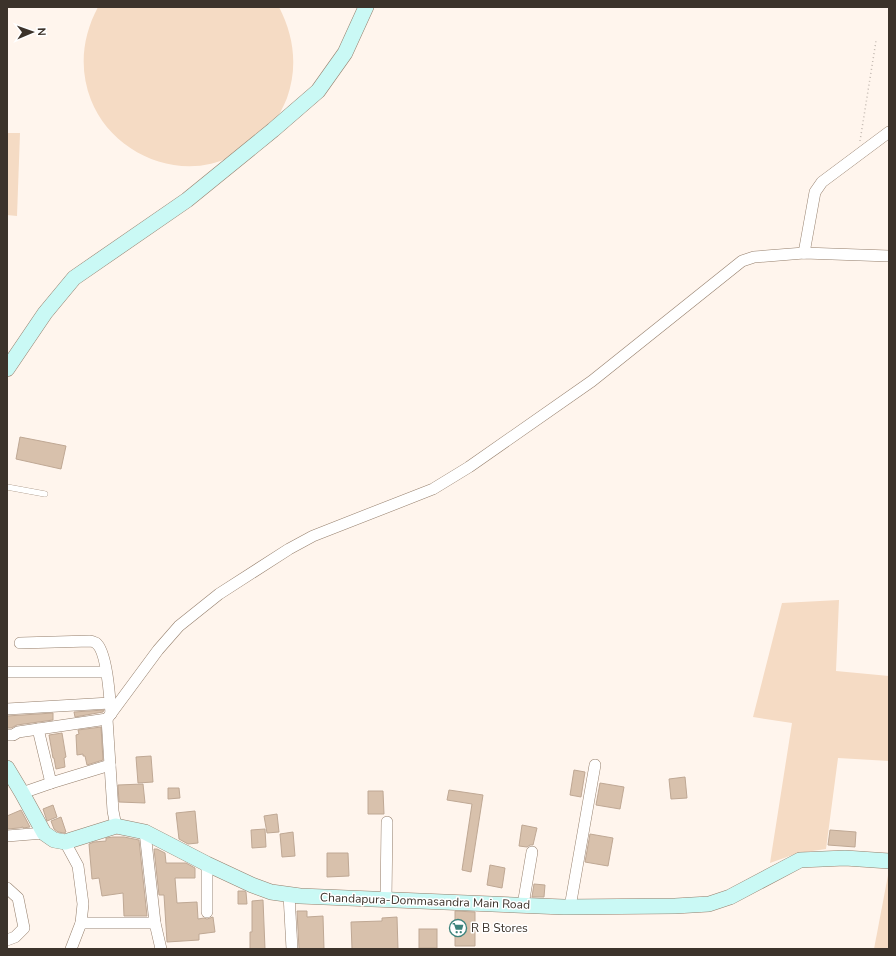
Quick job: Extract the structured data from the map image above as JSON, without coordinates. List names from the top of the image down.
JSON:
{
  "streets": {
    "main road": ["Chandapura-Dommasandra Main Road"]
  },
  "places": {
    "supermarket": ["R B Stores"]
  },
  "north": "right"
}
